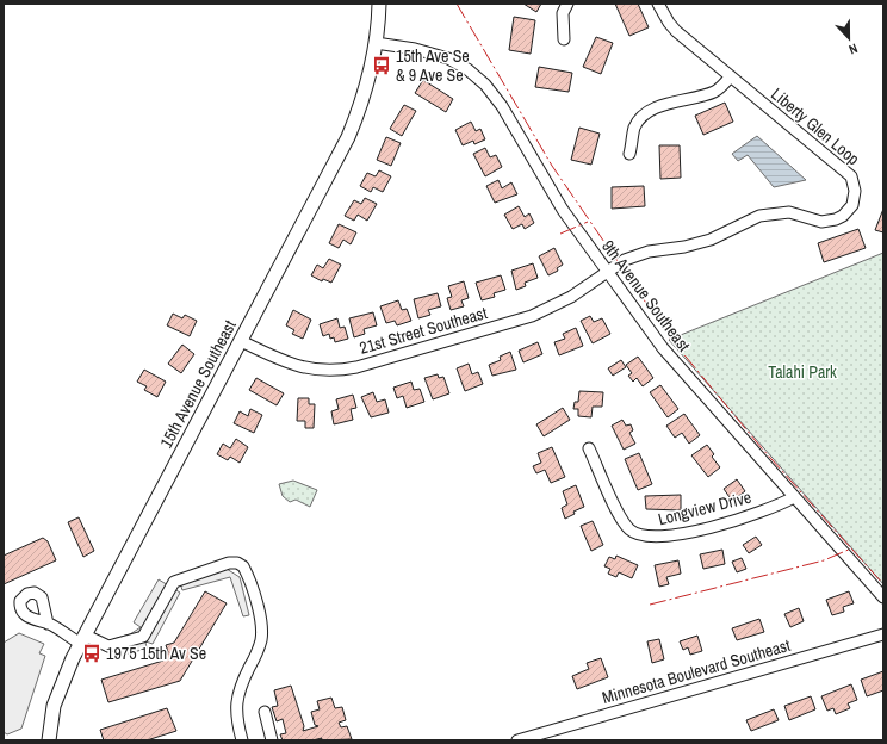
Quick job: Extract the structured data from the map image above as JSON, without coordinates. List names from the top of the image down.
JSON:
{
  "streets": {
    "main road": ["15th Avenue Southeast"],
    "street": [
      "Liberty Glen Loop",
      "9th Avenue Southeast",
      "21st Street Southeast",
      "Longview Drive",
      "Minnesota Boulevard Southeast"
    ]
  },
  "crossings": [
    ["Liberty Glen Loop", "9th Avenue Southeast"],
    ["Liberty Glen Loop", "21st Street Southeast"],
    ["9th Avenue Southeast", "21st Street Southeast"],
    ["9th Avenue Southeast", "15th Avenue Southeast"],
    ["9th Avenue Southeast", "Longview Drive"],
    ["21st Street Southeast", "15th Avenue Southeast"]
  ],
  "parks": ["Talahi Park"],
  "places": {
    "bus stop": ["15th Ave Se & 9 Ave Se", "1975 15th Av Se"]
  },
  "north": "bottom"
}
